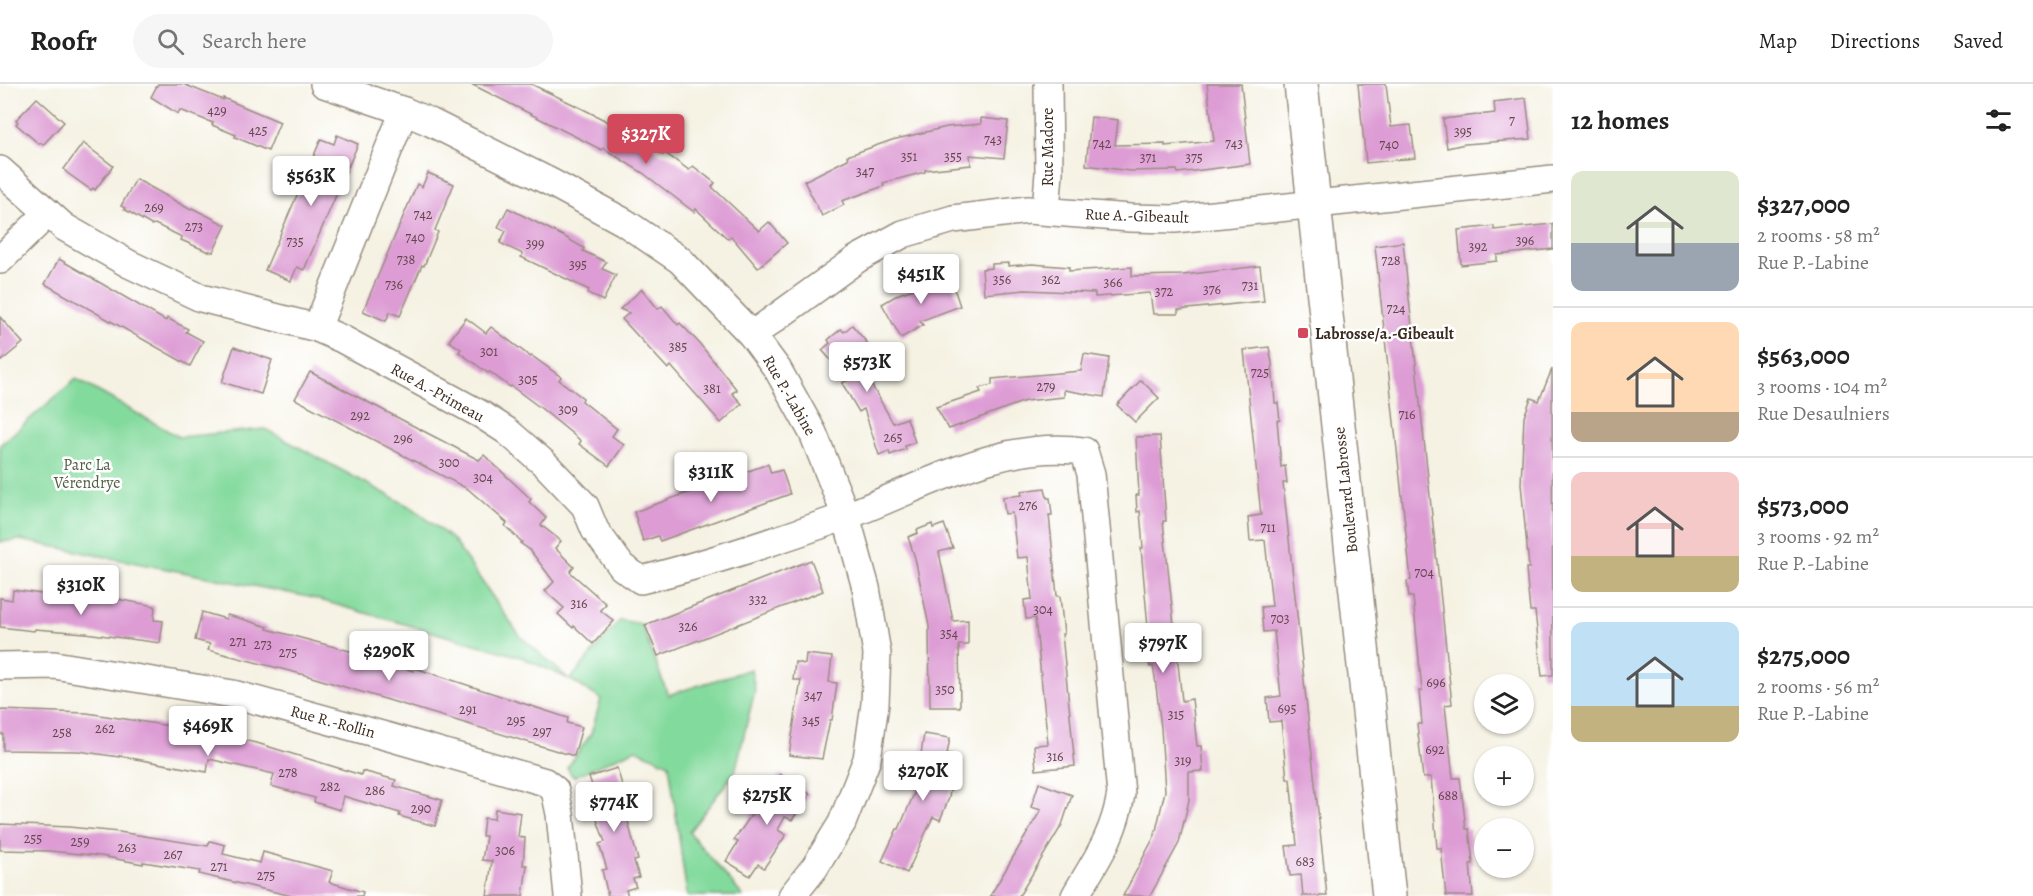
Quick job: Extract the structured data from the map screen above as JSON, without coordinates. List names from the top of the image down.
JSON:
{
  "streets": {
    "main road": ["Boulevard Labrosse"],
    "street": [
      "Rue Madore",
      "Rue A.-Gibeault",
      "Rue A.-Primeau",
      "Rue P.-Labine",
      "Rue R.-Rollin"
    ]
  },
  "crossings": [
    ["Rue Madore", "Rue A.-Gibeault"],
    ["Rue A.-Gibeault", "Rue P.-Labine"],
    ["Rue A.-Gibeault", "Boulevard Labrosse"],
    ["Rue A.-Primeau", "Rue P.-Labine"]
  ],
  "parks": ["Parc La Vérendrye"],
  "places": {
    "transit": ["Labrosse/a.-Gibeault"]
  },
  "house_numbers": [
    "429",
    "7",
    "425",
    "395",
    "743",
    "742",
    "743",
    "740",
    "351",
    "355",
    "371",
    "375",
    "347",
    "269",
    "742",
    "273",
    "740",
    "396",
    "735",
    "399",
    "392",
    "738",
    "728",
    "395",
    "356",
    "362",
    "366",
    "736",
    "731",
    "376",
    "372",
    "724",
    "385",
    "301",
    "725",
    "305",
    "279",
    "381",
    "309",
    "716",
    "292",
    "265",
    "296",
    "300",
    "304",
    "276",
    "711",
    "704",
    "332",
    "316",
    "304",
    "703",
    "326",
    "354",
    "271",
    "273",
    "275",
    "696",
    "350",
    "347",
    "695",
    "291",
    "315",
    "295",
    "345",
    "262",
    "297",
    "258",
    "692",
    "316",
    "319",
    "278",
    "282",
    "286",
    "688",
    "290",
    "255",
    "259",
    "263",
    "306",
    "267",
    "683",
    "271",
    "275"
  ],
  "page": {
    "header": "Roofr",
    "search": "Search here",
    "nav": ["Map", "Directions", "Saved"],
    "heading": "12 homes",
    "price": [
      "$327K",
      "$563K",
      "$451K",
      "$573K",
      "$311K",
      "$310K",
      "$797K",
      "$290K",
      "$469K",
      "$270K",
      "$275K",
      "$774K"
    ],
    "list": [
      {
        "name": "$327,000",
        "note": "2 rooms · 58 m² · Rue P.-Labine"
      },
      {
        "name": "$563,000",
        "note": "3 rooms · 104 m² · Rue Desaulniers"
      },
      {
        "name": "$573,000",
        "note": "3 rooms · 92 m² · Rue P.-Labine"
      },
      {
        "name": "$275,000",
        "note": "2 rooms · 56 m² · Rue P.-Labine"
      }
    ],
    "map_buttons": ["+", "−"]
  }
}
